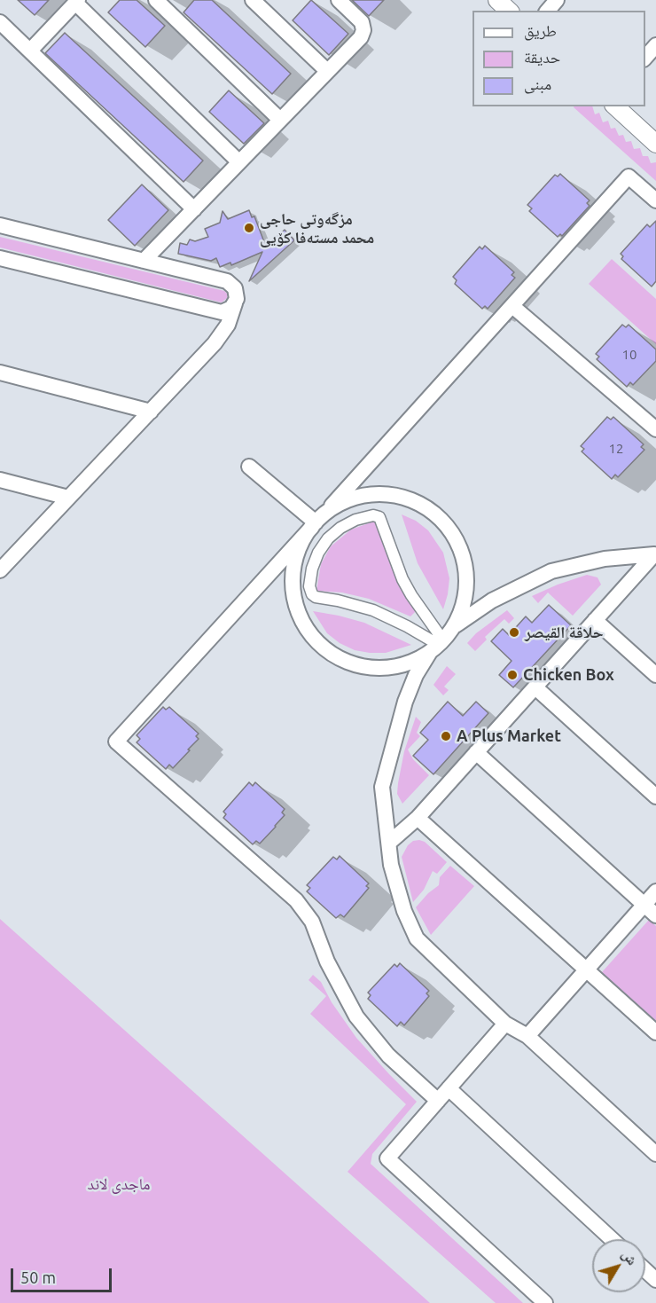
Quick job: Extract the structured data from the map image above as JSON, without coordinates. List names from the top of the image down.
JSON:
{
  "parks": ["ماجدی لاند"],
  "places": [
    "مزگەوتی حاجی محمد مستەفا کۆیی",
    "حلاقة القيصر",
    "Chicken Box",
    "A Plus Market"
  ],
  "house_numbers": ["10", "12"],
  "legend": ["طريق", "حديقة", "مبنى"],
  "scale_bar": "50 m",
  "north": "top right"
}
